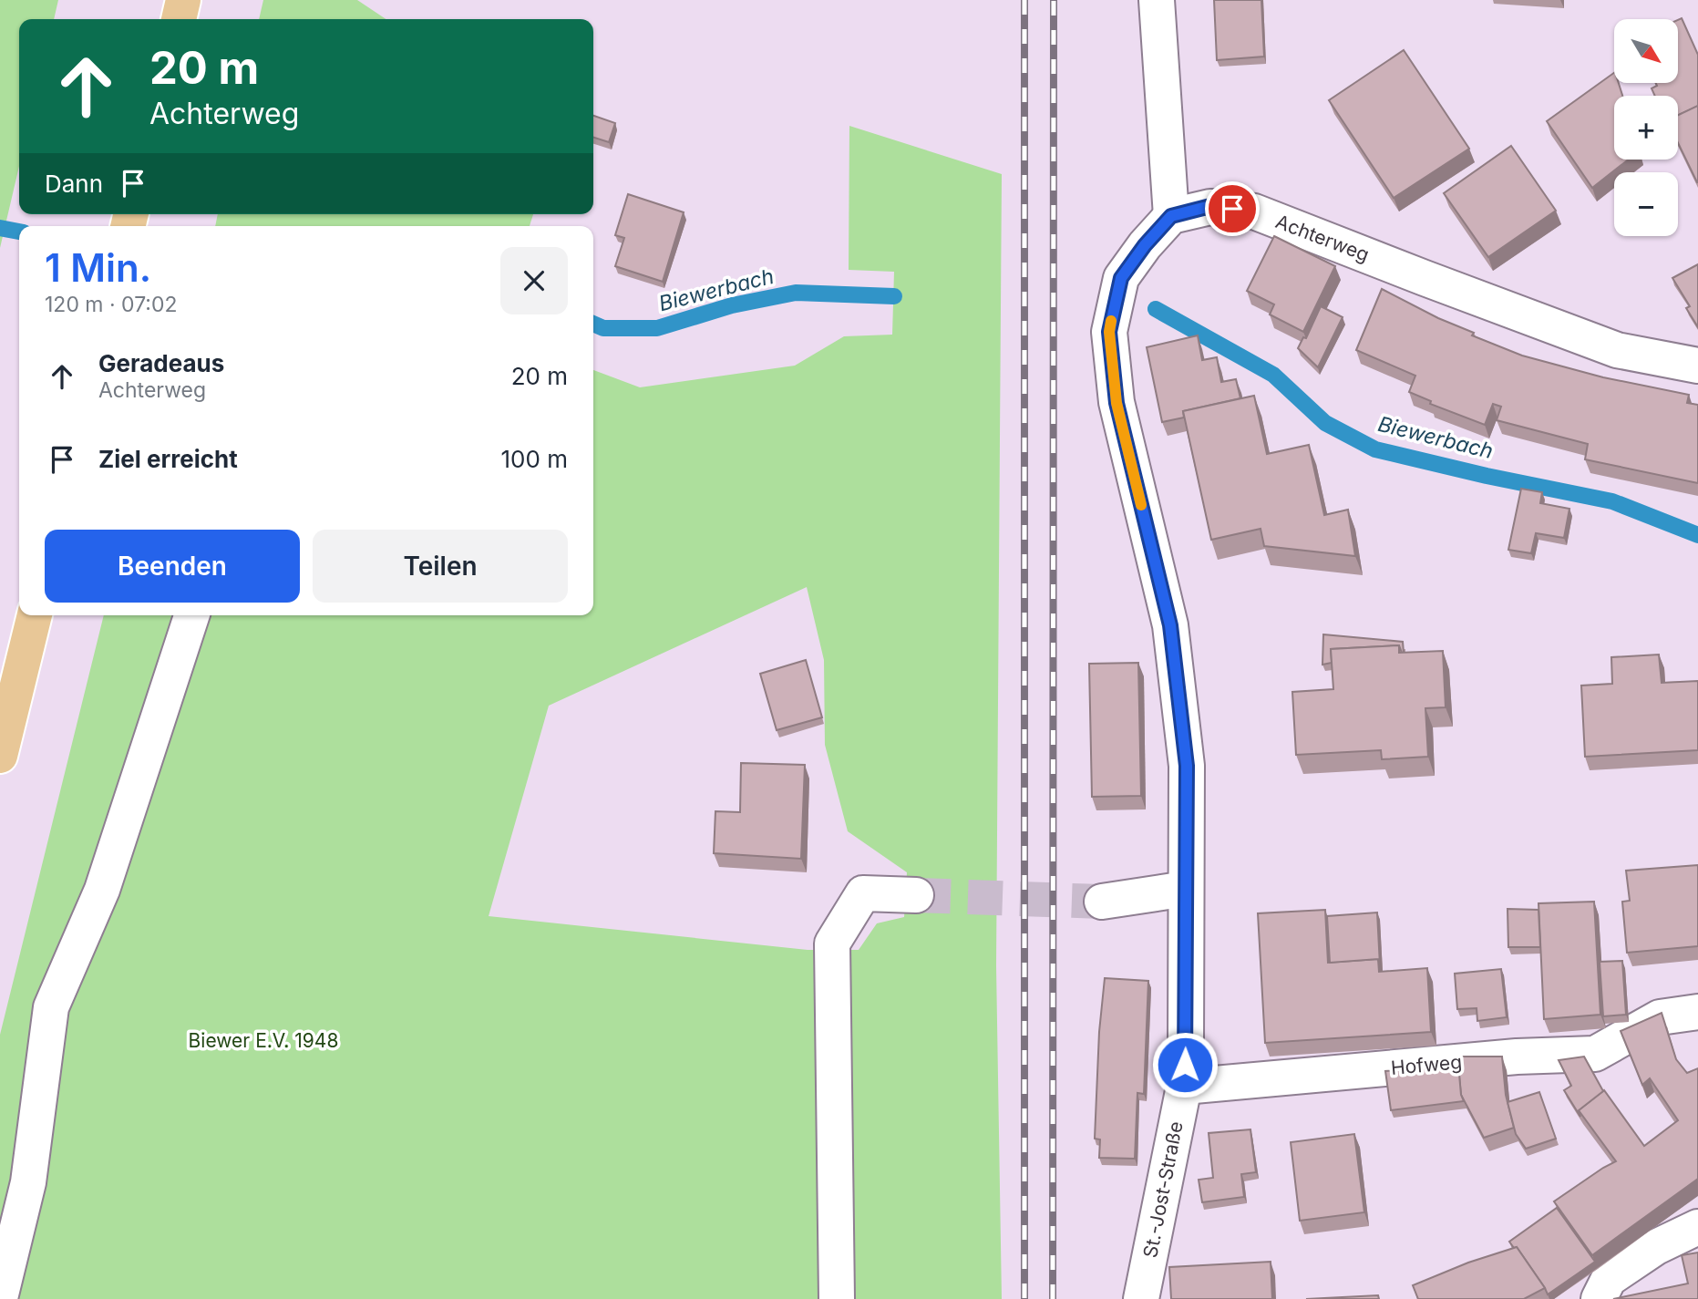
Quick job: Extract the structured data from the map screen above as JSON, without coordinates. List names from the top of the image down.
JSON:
{
  "streets": {
    "street": ["Achterweg", "Hofweg", "St.-Jost-Straße"]
  },
  "crossings": [
    ["Hofweg", "St.-Jost-Straße"]
  ],
  "water": ["Biewerbach"],
  "parks": ["Biewer E.V. 1948"],
  "north": "bottom right",
  "page": {
    "map_buttons": ["+", "−"],
    "turn": ["20 m", "Achterweg"],
    "then": "Dann",
    "heading": ["1 Min.", "120 m · 07:02"],
    "list": [
      {
        "name": "Geradeaus",
        "note": "Achterweg",
        "value": "20 m"
      },
      {
        "name": "Ziel erreicht",
        "value": "100 m"
      }
    ],
    "buttons": ["Beenden", "Teilen"]
  }
}
